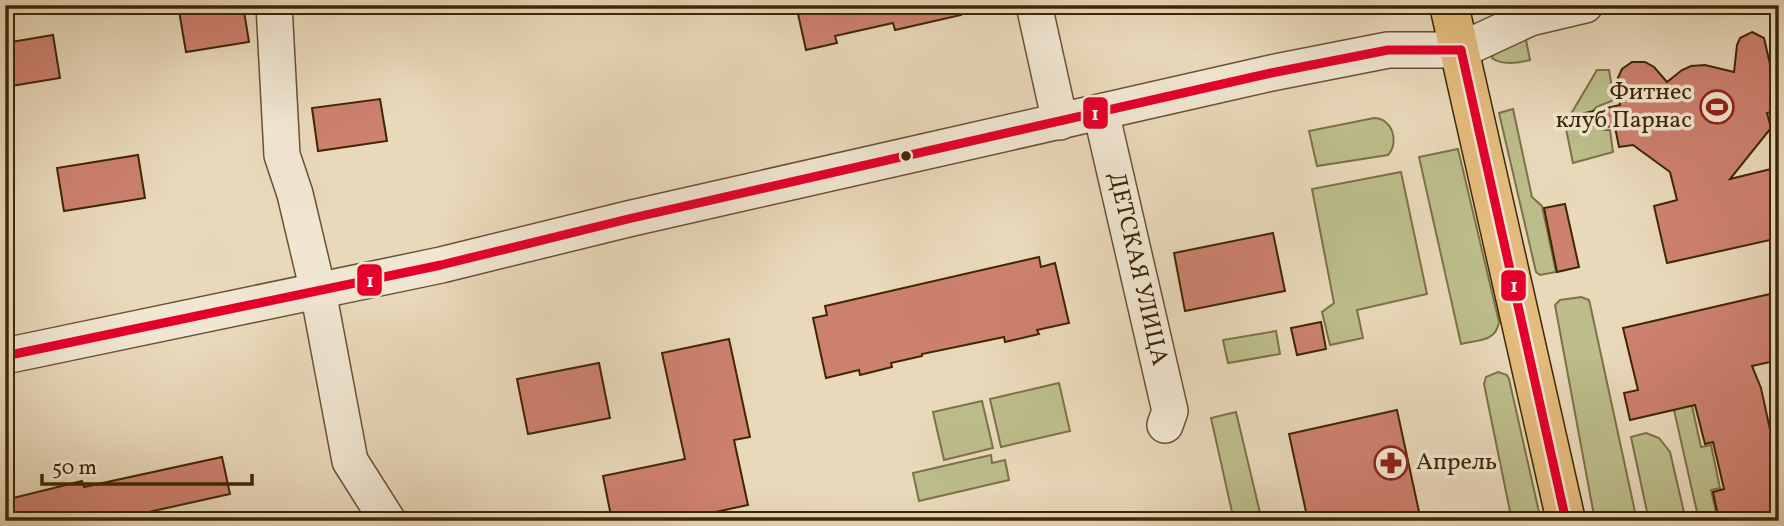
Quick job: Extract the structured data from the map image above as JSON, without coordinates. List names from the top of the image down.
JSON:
{
  "streets": {
    "street": ["ДЕТСКАЯ УЛИЦА"]
  },
  "places": {
    "sports": ["Фитнес клуб Парнас"],
    "pharmacy": ["Апрель"]
  },
  "lines": ["transit line 1"],
  "scale_bar": "50 m"
}
